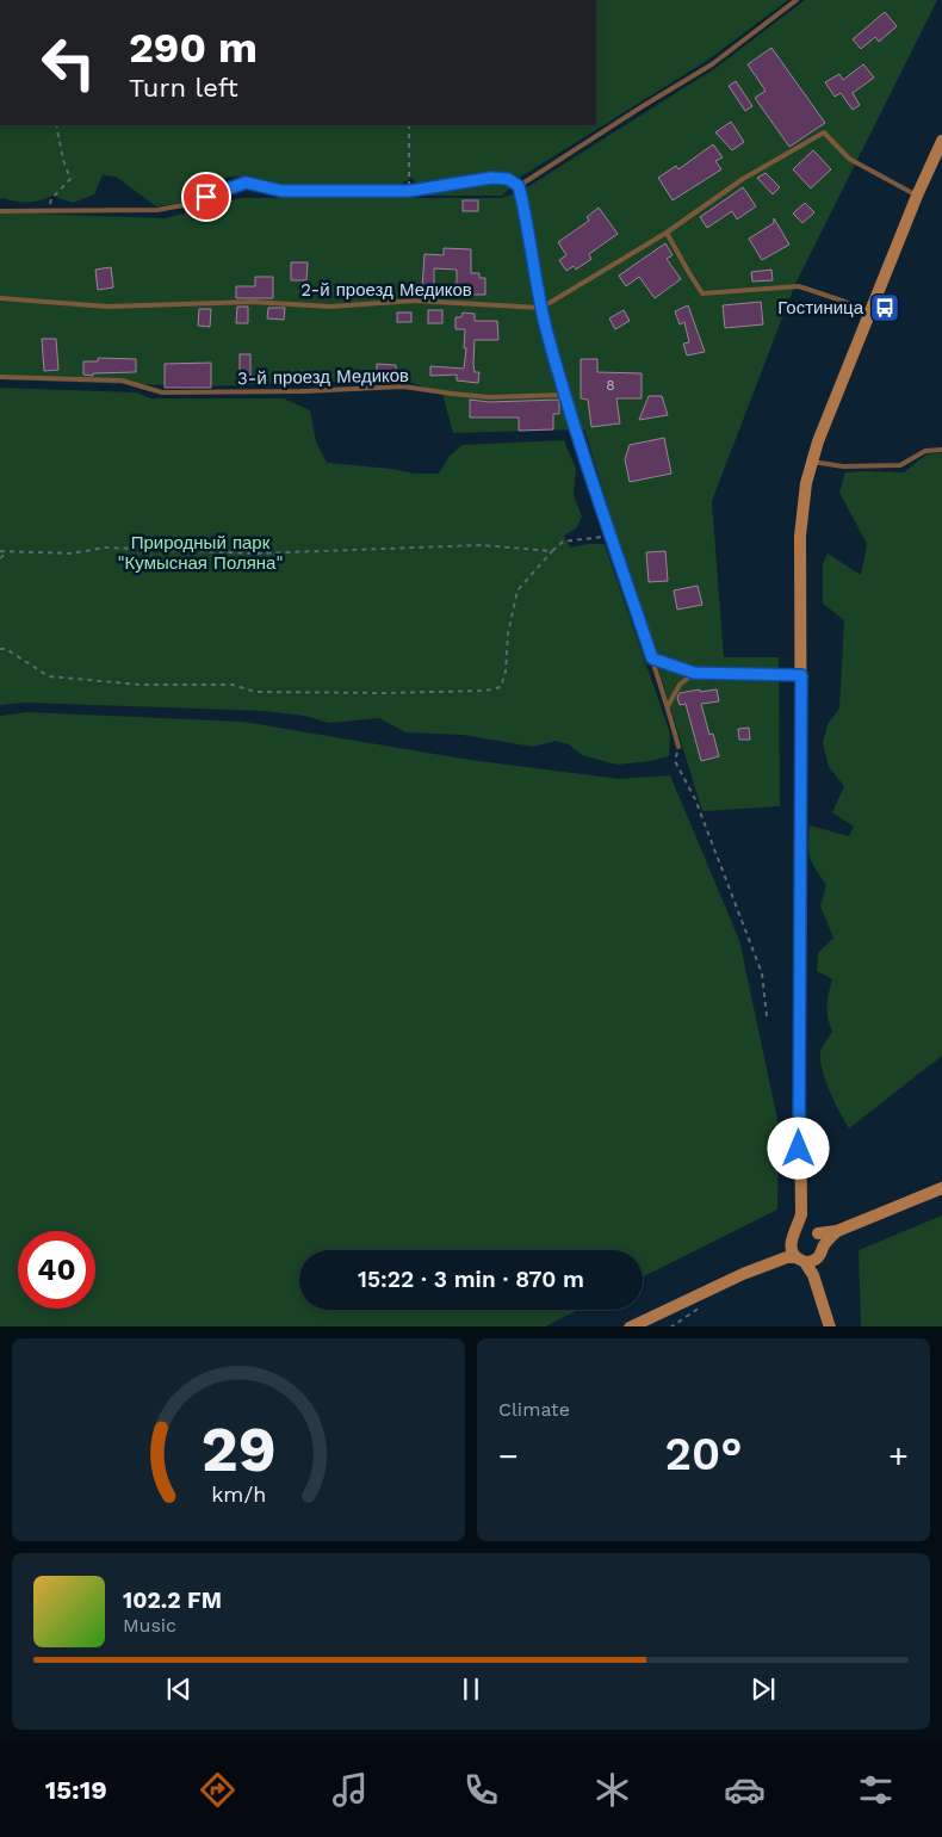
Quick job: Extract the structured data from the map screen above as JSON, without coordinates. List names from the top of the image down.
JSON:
{
  "streets": {
    "lane": ["2-й проезд Медиков", "3-й проезд Медиков"]
  },
  "parks": ["Природный парк \"Кумысная Поляна\""],
  "places": {
    "bus stop": ["Гостиница"]
  },
  "house_numbers": ["8"],
  "page": {
    "turn": ["290 m", "Turn left"],
    "limit": "40",
    "trip": "15:22 · 3 min · 870 m",
    "tile": "Climate",
    "heat": ["−", "20°", "+"],
    "song": ["102.2 FM", "Music"],
    "tabs": "15:19",
    "gauge": ["29", "km/h"]
  }
}
